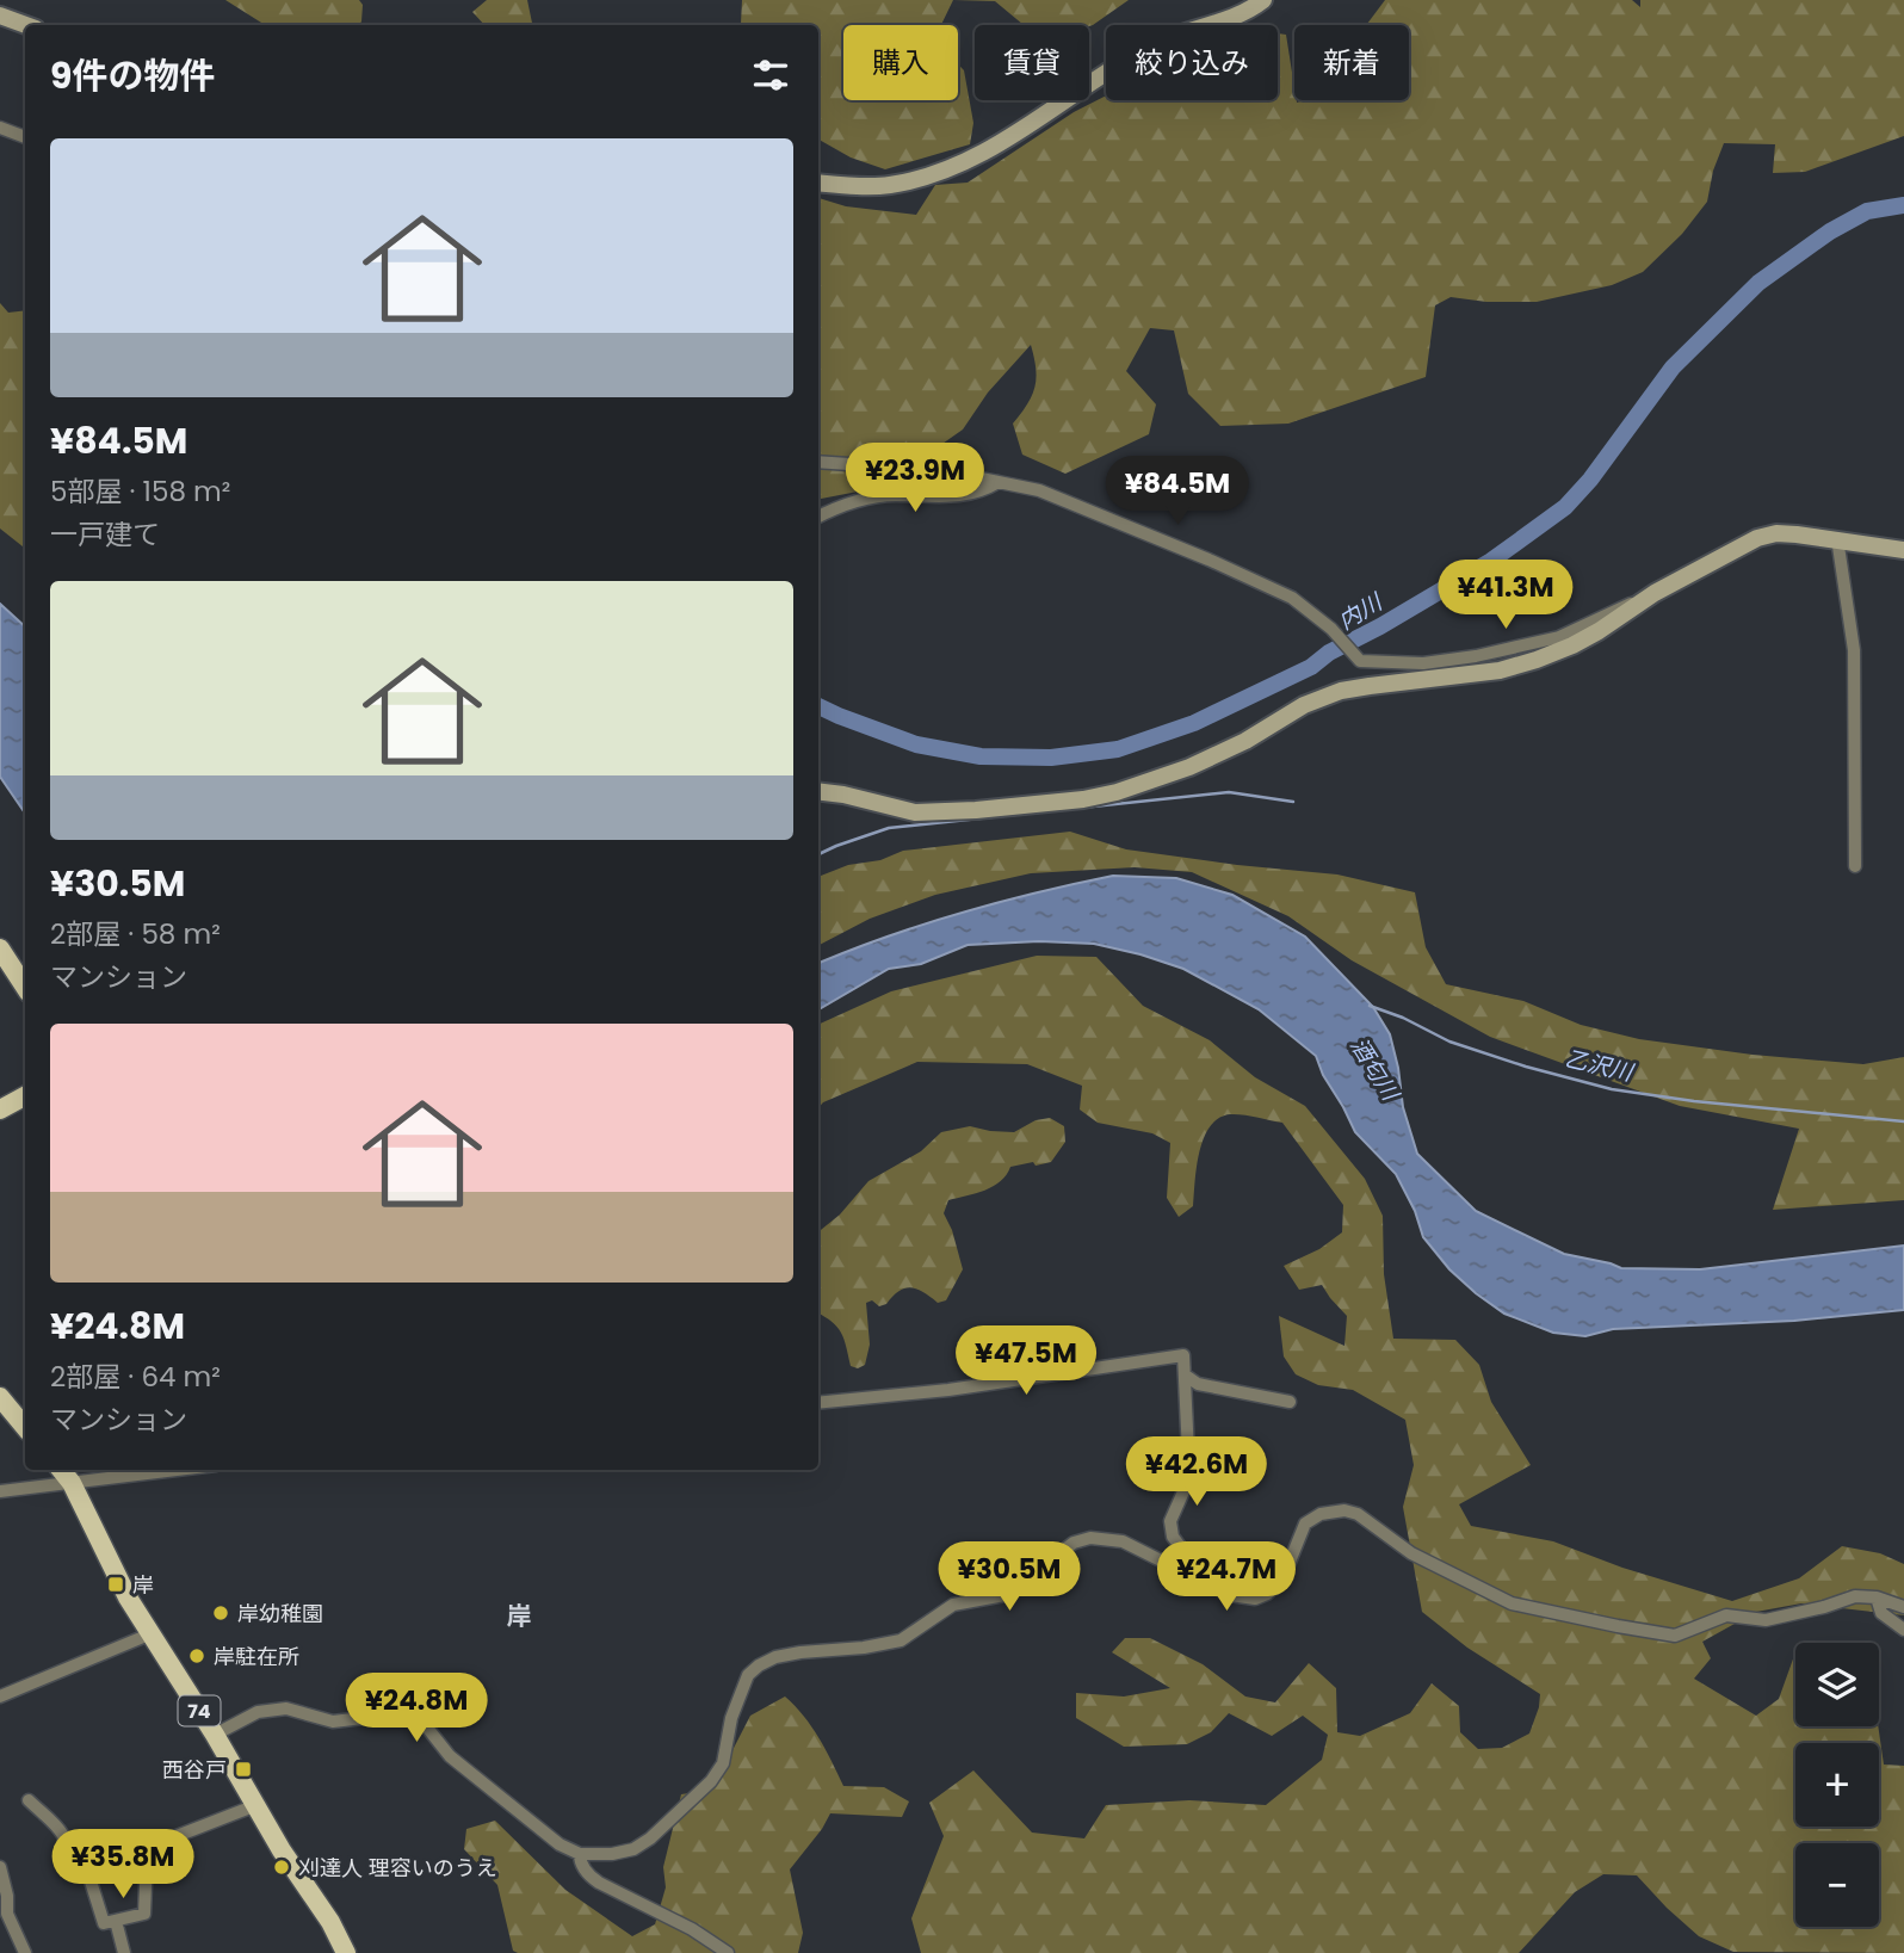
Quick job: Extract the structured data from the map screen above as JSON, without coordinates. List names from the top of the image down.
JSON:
{
  "streets": {
    "main road": ["74"]
  },
  "districts": ["岸"],
  "water": ["内川", "乙沢川", "酒匂川"],
  "places": {
    "transit": ["岸", "西谷戸"],
    "other": ["岸幼稚園", "岸駐在所", "刈達人 理容いのうえ"]
  },
  "page": {
    "chip": [
      "購入",
      "賃貸",
      "絞り込み",
      "新着"
    ],
    "heading": "9件の物件",
    "list": [
      {
        "name": "¥84.5M",
        "note": "5部屋 · 158 m² · 一戸建て"
      },
      {
        "name": "¥30.5M",
        "note": "2部屋 · 58 m² · マンション"
      },
      {
        "name": "¥24.8M",
        "note": "2部屋 · 64 m² · マンション"
      }
    ],
    "price": [
      "¥23.9M",
      "¥84.5M",
      "¥41.3M",
      "¥47.5M",
      "¥42.6M",
      "¥30.5M",
      "¥24.7M",
      "¥24.8M",
      "¥35.8M"
    ],
    "map_buttons": ["+", "−"]
  }
}
